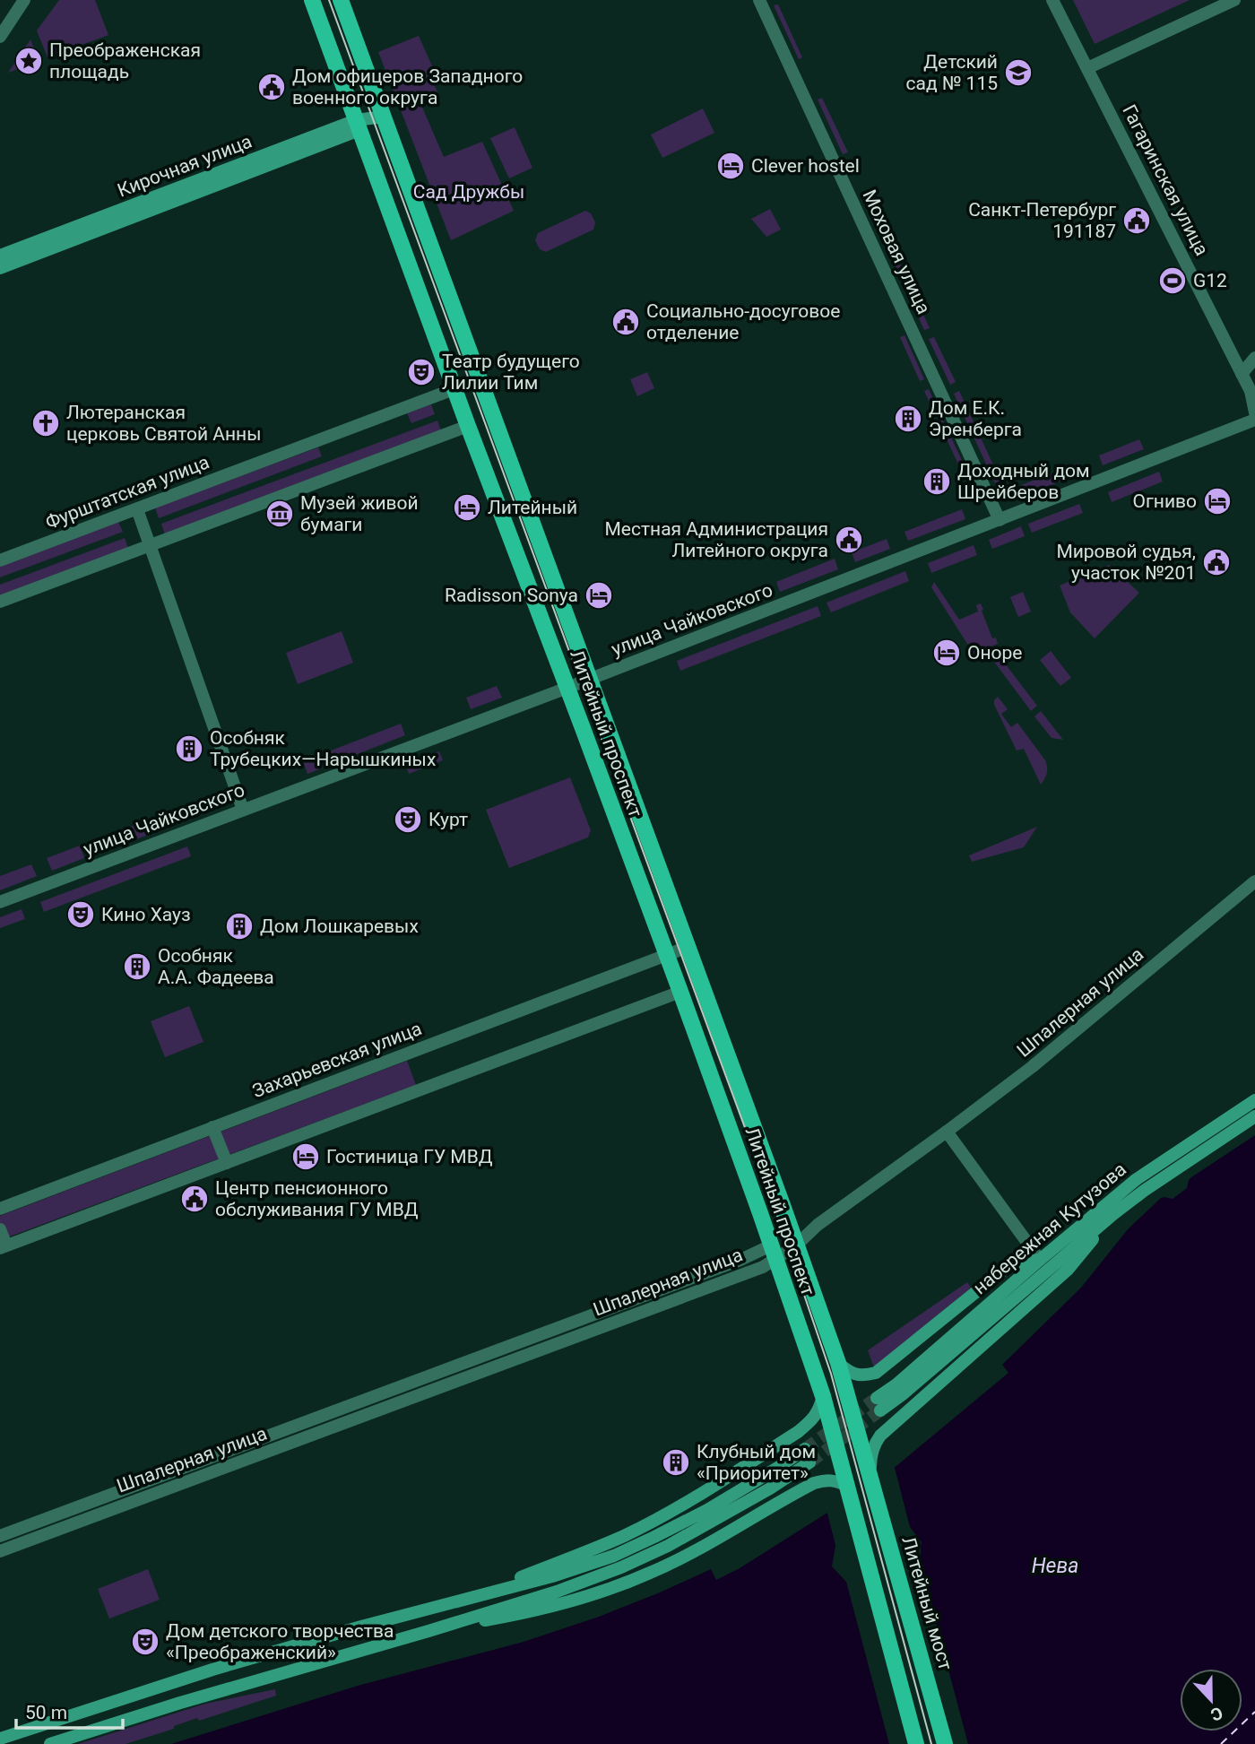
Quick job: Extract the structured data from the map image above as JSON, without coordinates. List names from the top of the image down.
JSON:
{
  "streets": {
    "main road": [
      "Кирочная улица",
      "Литейный проспект",
      "набережная Кутузова",
      "Литейный мост"
    ],
    "street": [
      "Гагаринская улица",
      "Моховая улица",
      "Фурштатская улица",
      "улица Чайковского",
      "Шпалерная улица",
      "Захарьевская улица"
    ]
  },
  "crossings": [
    ["Кирочная улица", "Литейный проспект"],
    ["Моховая улица", "улица Чайковского"],
    ["Фурштатская улица", "Литейный проспект"],
    ["улица Чайковского", "Литейный проспект"],
    ["Литейный проспект", "Шпалерная улица"],
    ["Литейный проспект", "Захарьевская улица"],
    ["Литейный проспект", "Литейный мост"]
  ],
  "water": ["Нева"],
  "parks": ["Сад Дружбы"],
  "places": {
    "place": ["Преображенская площадь"],
    "school or university": ["Детский сад № 115"],
    "public building": [
      "Дом офицеров Западного военного округа",
      "Санкт-Петербург 191187",
      "Социально-досуговое отделение",
      "Местная Администрация Литейного округа",
      "Мировой судья, участок №201",
      "Центр пенсионного обслуживания ГУ МВД"
    ],
    "hotel": [
      "Clever hostel",
      "Огниво",
      "Литейный",
      "Radisson Sonya",
      "Оноре",
      "Гостиница ГУ МВД"
    ],
    "sports": ["G12"],
    "theatre": [
      "Театр будущего Лилии Тим",
      "Курт",
      "Кино Хауз",
      "Дом детского творчества «Преображенский»"
    ],
    "building": [
      "Дом Е.К. Эренберга",
      "Доходный дом Шрейберов",
      "Особняк Трубецких—Нарышкиных",
      "Дом Лошкаревых",
      "Особняк А.А. Фадеева",
      "Клубный дом «Приоритет»"
    ],
    "church": ["Лютеранская церковь Святой Анны"],
    "museum": ["Музей живой бумаги"]
  },
  "scale_bar": "50 m",
  "north": "bottom"
}
